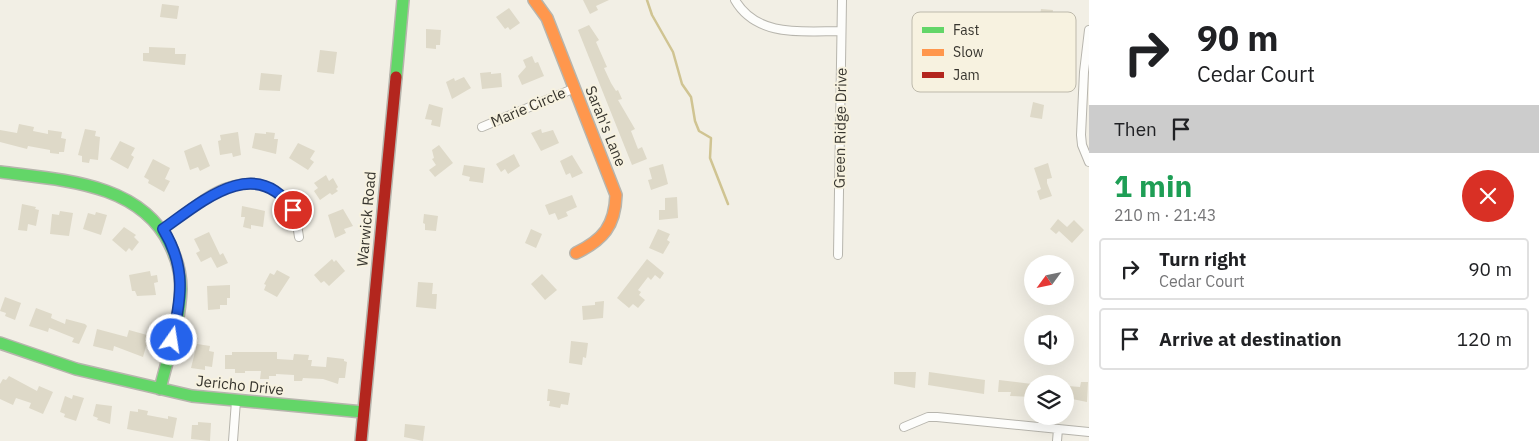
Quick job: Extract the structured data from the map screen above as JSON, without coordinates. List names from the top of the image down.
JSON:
{
  "streets": {
    "street": [
      "Marie Circle",
      "Sarah's Lane",
      "Green Ridge Drive",
      "Warwick Road",
      "Jericho Drive"
    ]
  },
  "crossings": [
    ["Marie Circle", "Sarah's Lane"],
    ["Warwick Road", "Jericho Drive"]
  ],
  "legend": ["Fast", "Slow", "Jam"],
  "north": "bottom left",
  "page": {
    "turn": ["90 m", "Cedar Court"],
    "then": "Then",
    "heading": ["1 min", "210 m · 21:43"],
    "list": [
      {
        "name": "Turn right",
        "note": "Cedar Court",
        "value": "90 m"
      },
      {
        "name": "Arrive at destination",
        "value": "120 m"
      }
    ]
  }
}
